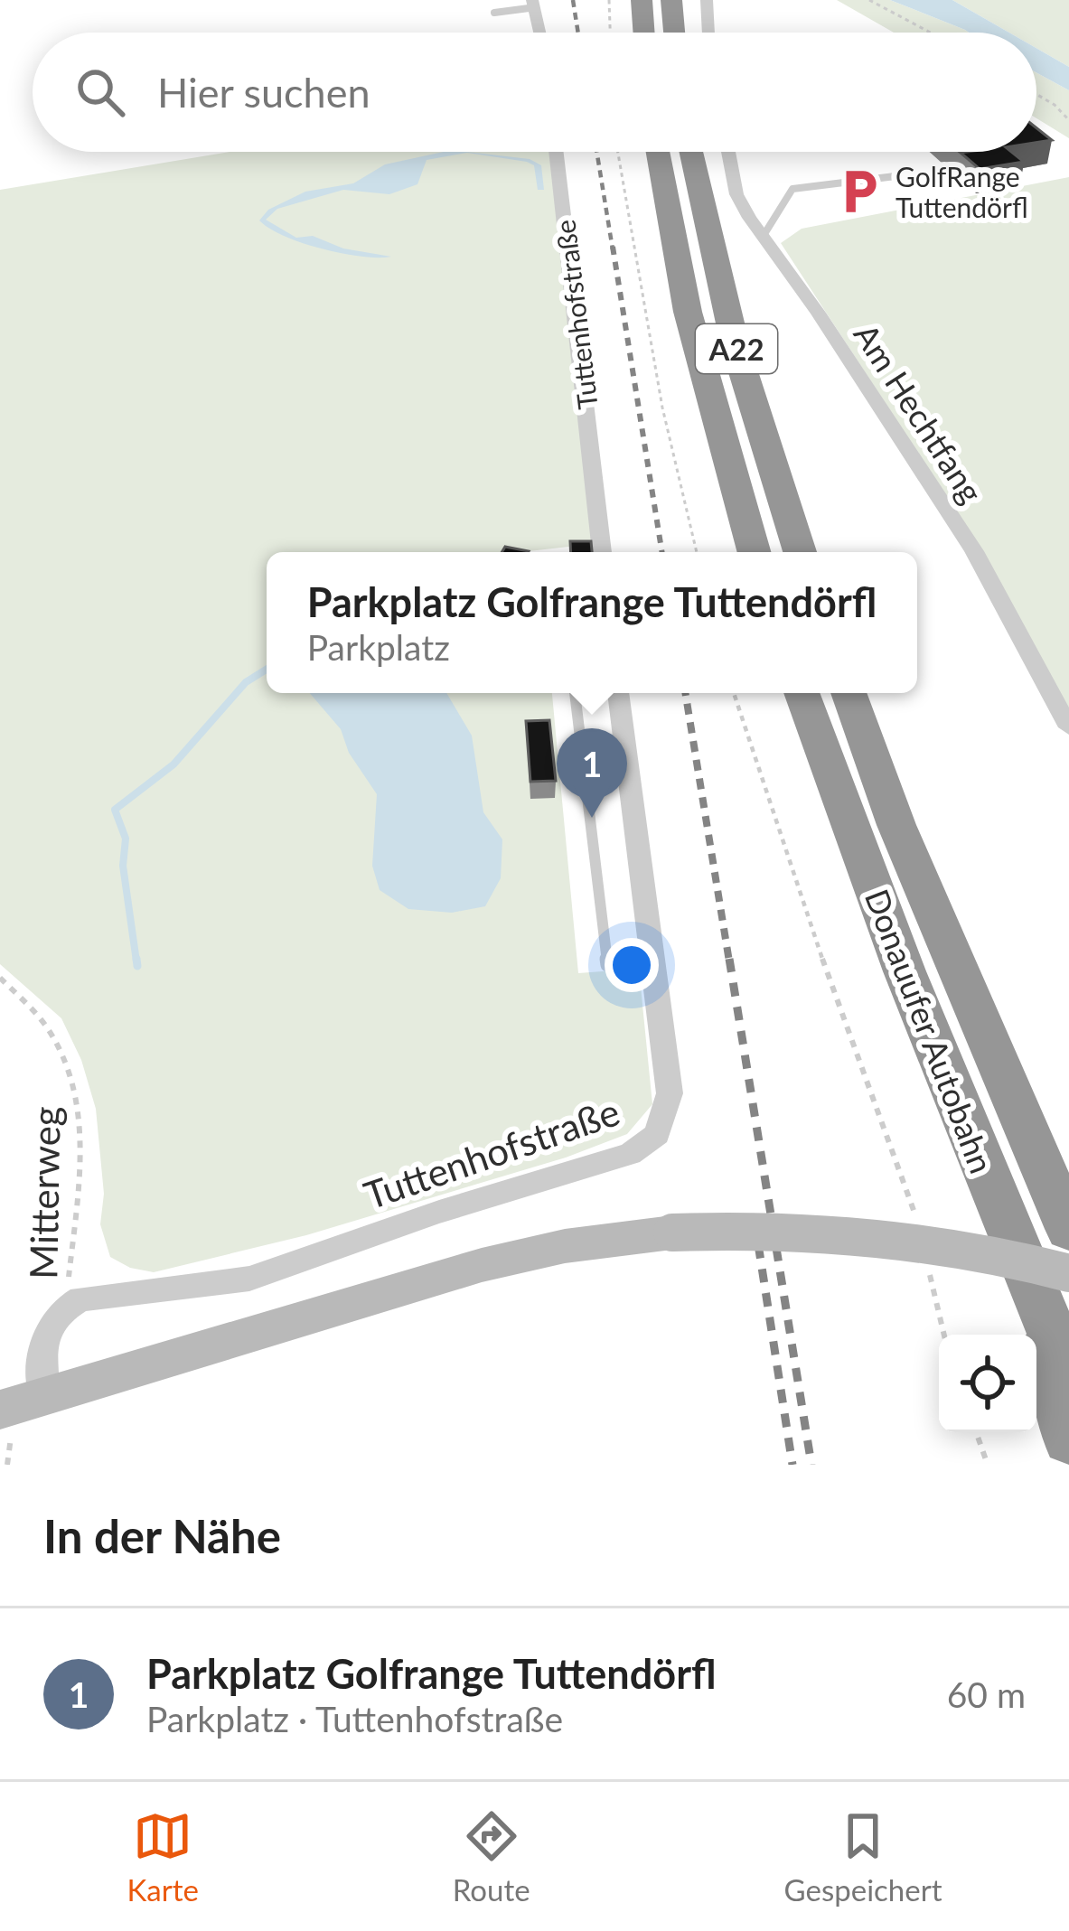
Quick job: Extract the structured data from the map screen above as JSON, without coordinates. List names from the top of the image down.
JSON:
{
  "streets": {
    "highway": ["A22", "Donauufer Autobahn"],
    "street": ["Tuttenhofstraße", "Am Hechtfang"],
    "path": ["Mitterweg"]
  },
  "crossings": [
    ["Tuttenhofstraße", "Mitterweg"]
  ],
  "places": {
    "parking": ["GolfRange Tuttendörfl"]
  },
  "page": {
    "search": "Hier suchen",
    "popup": ["Parkplatz Golfrange Tuttendörfl", "Parkplatz"],
    "pins": "1",
    "heading": "In der Nähe",
    "list": [
      {
        "mark": "1",
        "name": "Parkplatz Golfrange Tuttendörfl",
        "note": "Parkplatz · Tuttenhofstraße",
        "value": "60 m"
      }
    ],
    "nav": ["Karte", "Route", "Gespeichert"]
  }
}
